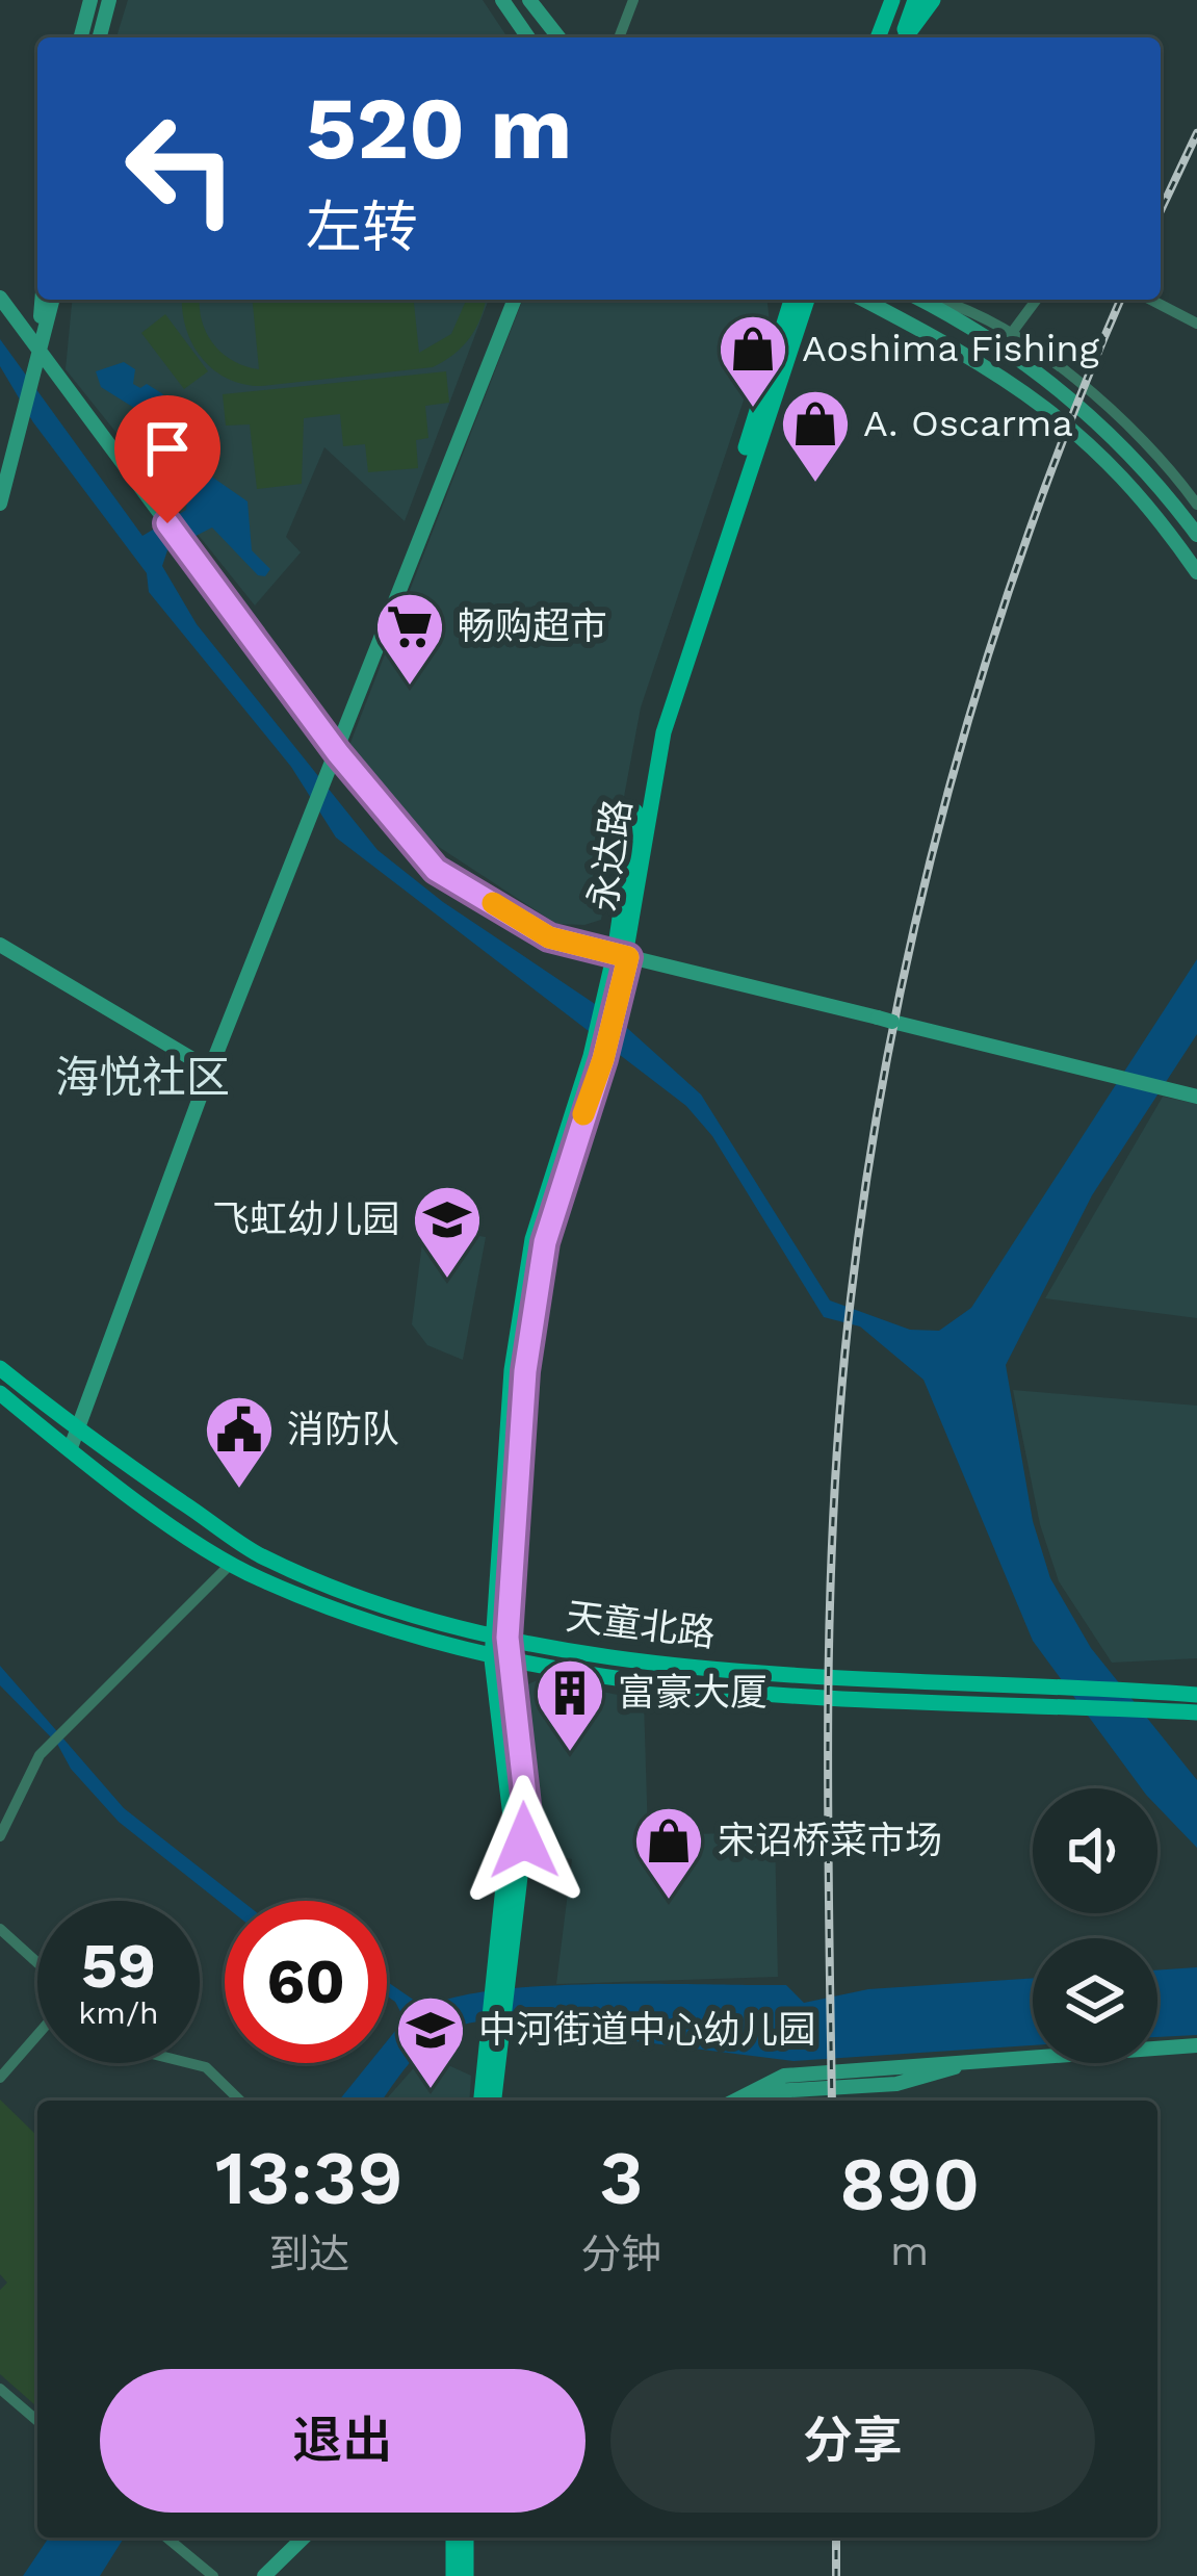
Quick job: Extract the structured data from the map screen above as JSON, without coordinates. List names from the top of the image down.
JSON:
{
  "streets": {
    "main road": ["永达路", "天童北路"]
  },
  "crossings": [
    ["永达路", "天童北路"]
  ],
  "districts": ["海悦社区"],
  "places": {
    "shop": ["Aoshima Fishing", "A. Oscarma", "宋诏桥菜市场"],
    "supermarket": ["畅购超市"],
    "school or university": ["飞虹幼儿园", "中河街道中心幼儿园"],
    "public building": ["消防队"],
    "building": ["富豪大厦"]
  },
  "page": {
    "turn": ["520 m", "左转"],
    "speed": "59 km/h",
    "limit": "60",
    "eta": [
      "13:39",
      "到达",
      "3",
      "分钟",
      "890",
      "m"
    ],
    "buttons": ["退出", "分享"]
  }
}
